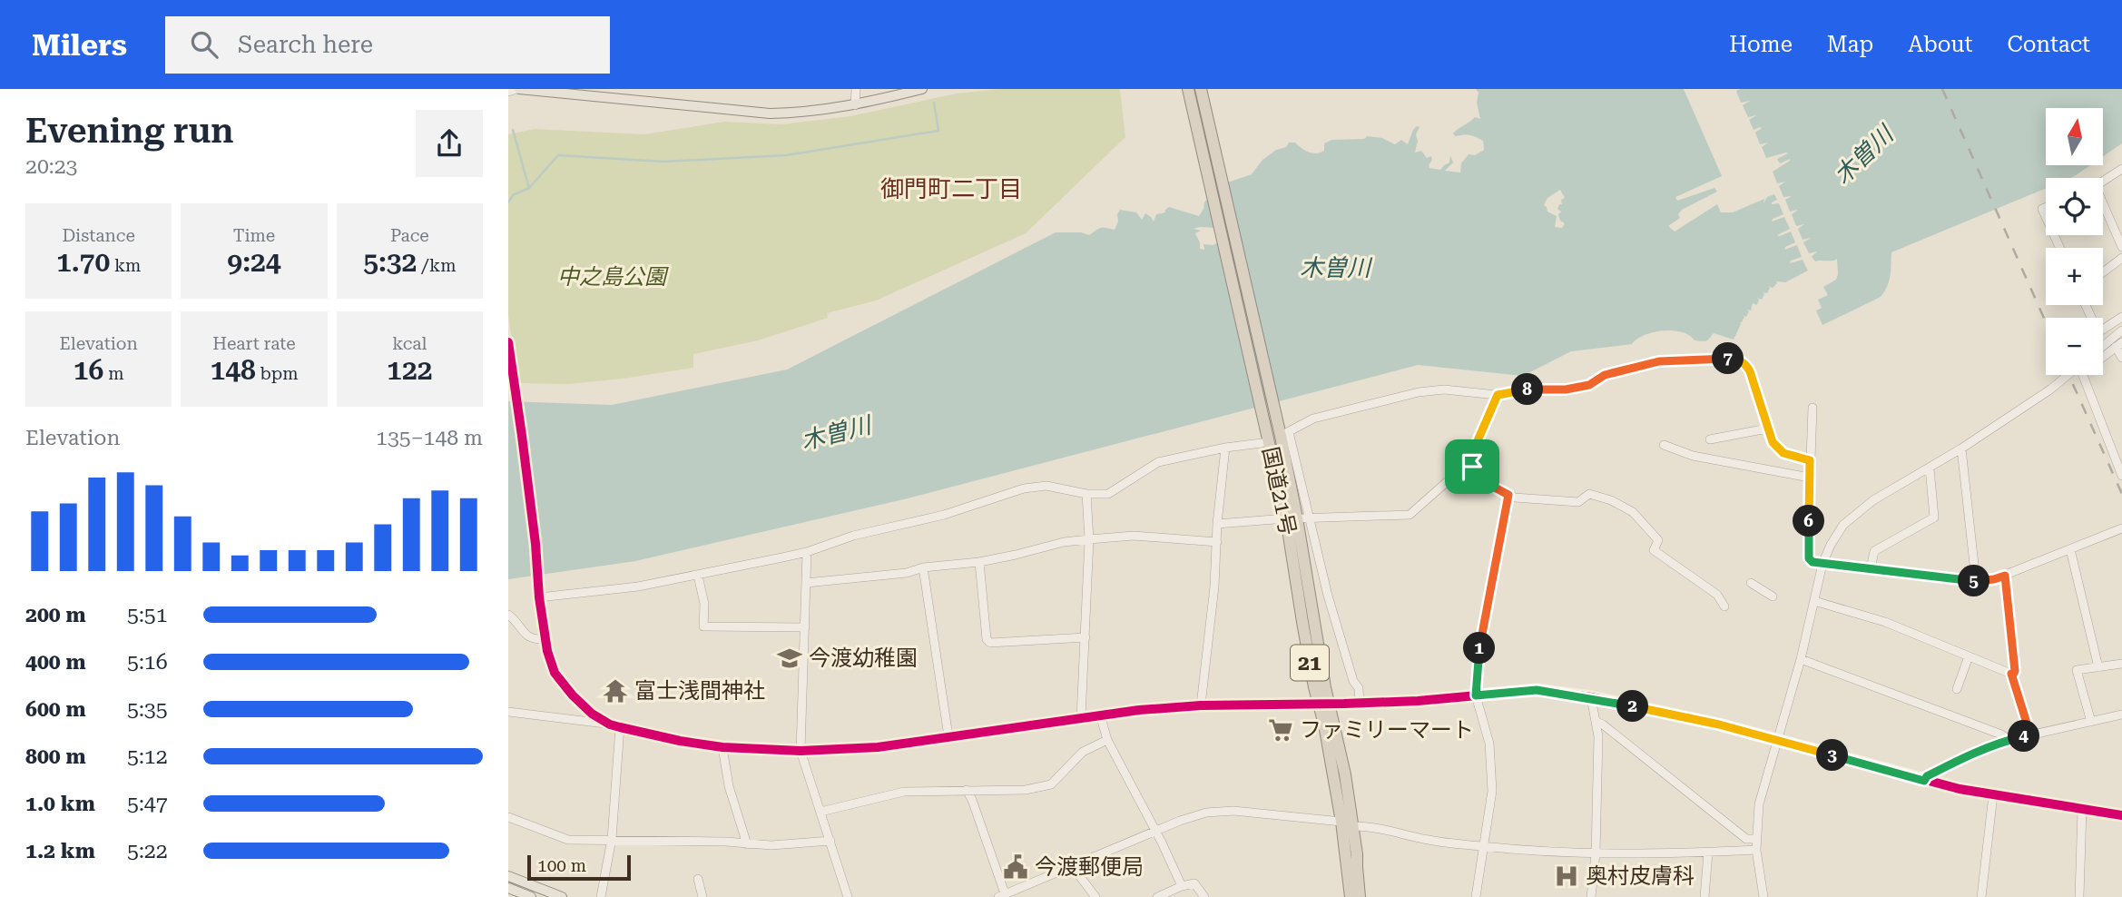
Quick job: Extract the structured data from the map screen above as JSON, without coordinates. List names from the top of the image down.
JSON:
{
  "streets": {
    "highway": ["国道21号", "21"]
  },
  "districts": ["御門町二丁目"],
  "water": ["木曽川"],
  "parks": ["中之島公園"],
  "places": {
    "school or university": ["今渡幼稚園"],
    "temple": ["富士浅間神社"],
    "supermarket": ["ファミリーマート"],
    "public building": ["今渡郵便局"],
    "hospital": ["奥村皮膚科"]
  },
  "scale_bar": "100 m",
  "north": "top",
  "page": {
    "header": "Milers",
    "search": "Search here",
    "nav": [
      "Home",
      "Map",
      "About",
      "Contact"
    ],
    "heading": ["Evening run", "20:23"],
    "map_buttons": ["+", "−"],
    "stats": [
      ["Distance", "1.70 km"],
      ["Time", "9:24"],
      ["Pace", "5:32 /km"],
      ["Elevation", "16 m"],
      ["Heart rate", "148 bpm"],
      ["kcal", "122"]
    ],
    "pins": [
      "7",
      "8",
      "6",
      "5",
      "1",
      "2",
      "4",
      "3"
    ],
    "chart": ["Elevation", "135–148 m"],
    "list": [
      {
        "name": "200 m",
        "note": "5:51"
      },
      {
        "name": "400 m",
        "note": "5:16"
      },
      {
        "name": "600 m",
        "note": "5:35"
      },
      {
        "name": "800 m",
        "note": "5:12"
      },
      {
        "name": "1.0 km",
        "note": "5:47"
      },
      {
        "name": "1.2 km",
        "note": "5:22"
      }
    ],
    "scale": "100 m"
  }
}
